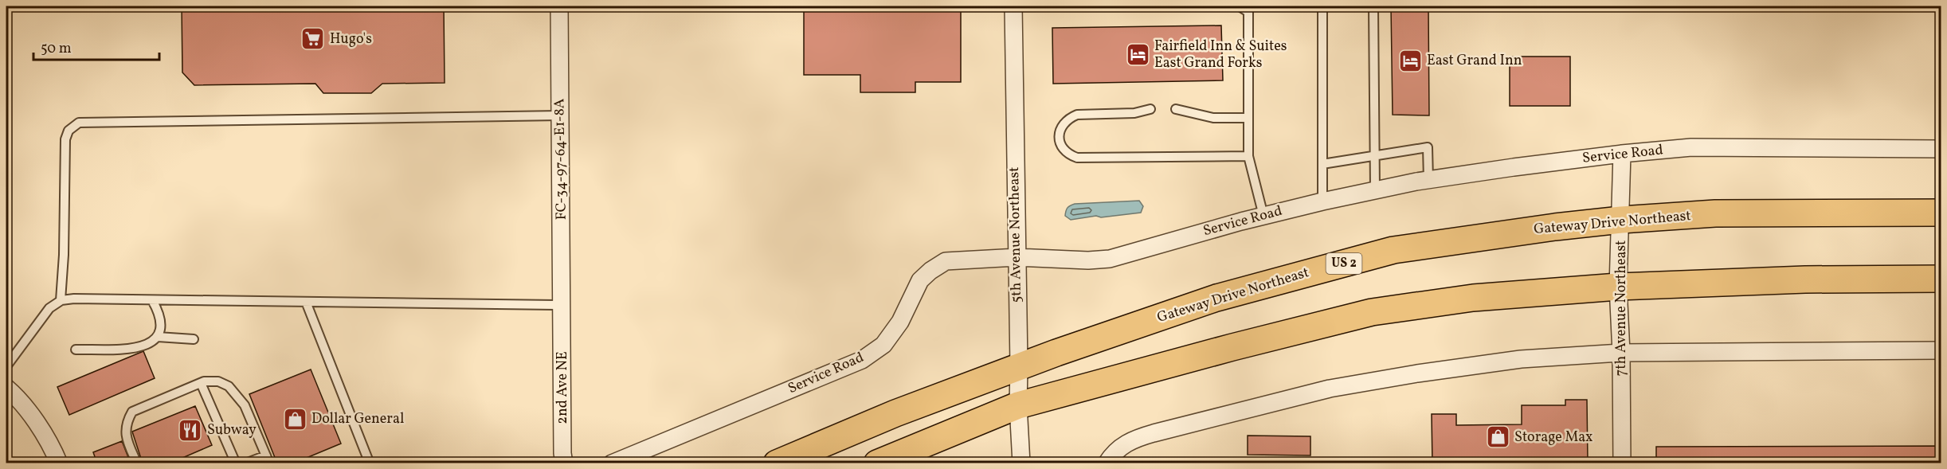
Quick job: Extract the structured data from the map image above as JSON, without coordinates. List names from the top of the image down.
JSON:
{
  "streets": {
    "highway": ["Gateway Drive Northeast", "US 2"],
    "street": [
      "Service Road",
      "FC-34-97-64-E1-8A",
      "5th Avenue Northeast",
      "7th Avenue Northeast",
      "2nd Ave NE"
    ]
  },
  "crossings": [
    ["Service Road", "5th Avenue Northeast"],
    ["Service Road", "7th Avenue Northeast"],
    ["FC-34-97-64-E1-8A", "2nd Ave NE"],
    ["Gateway Drive Northeast", "5th Avenue Northeast"],
    ["Gateway Drive Northeast", "7th Avenue Northeast"]
  ],
  "places": {
    "supermarket": ["Hugo's"],
    "hotel": ["Fairfield Inn & Suites East Grand Forks", "East Grand Inn"],
    "shop": ["Dollar General", "Storage Max"],
    "restaurant": ["Subway"]
  },
  "scale_bar": "50 m"
}
